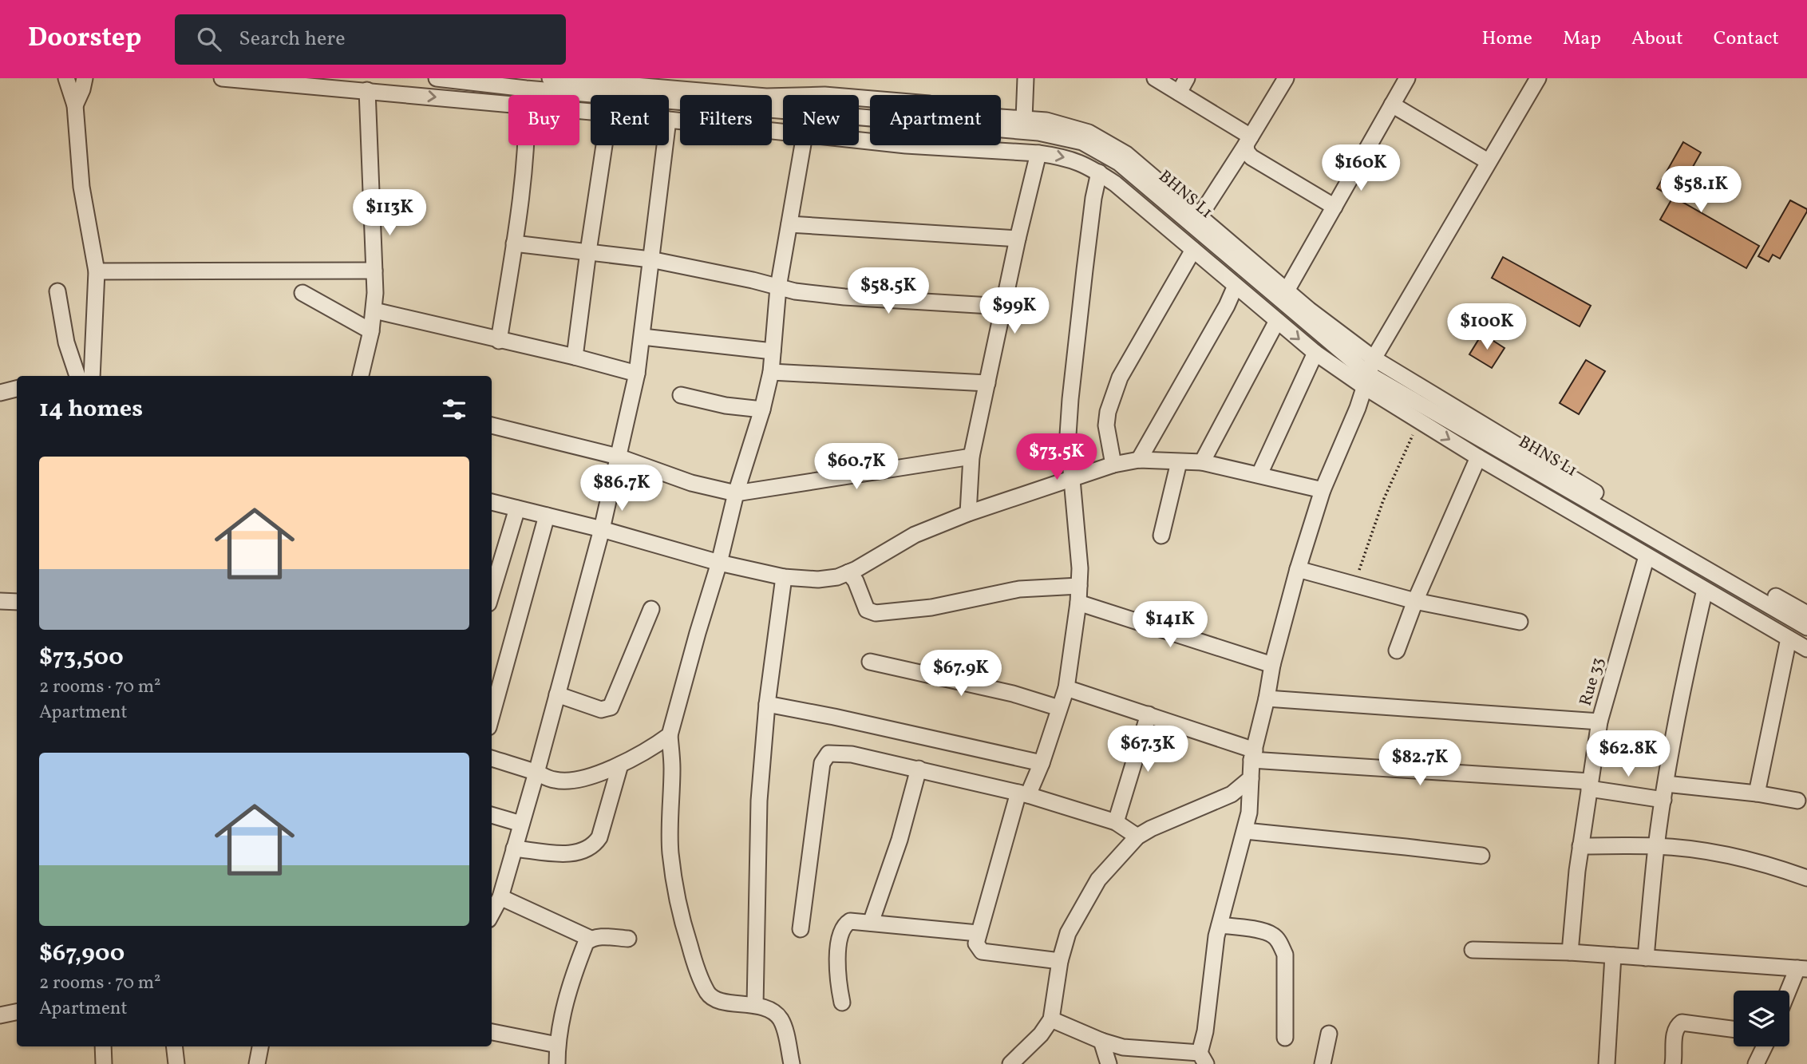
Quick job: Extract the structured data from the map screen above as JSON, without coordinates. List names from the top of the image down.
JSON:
{
  "streets": {
    "street": ["BHNS L1", "Rue 33"]
  },
  "page": {
    "header": "Doorstep",
    "search": "Search here",
    "nav": [
      "Home",
      "Map",
      "About",
      "Contact"
    ],
    "chip": [
      "Buy",
      "Rent",
      "Filters",
      "New",
      "Apartment"
    ],
    "price": [
      "$160K",
      "$58.1K",
      "$113K",
      "$58.5K",
      "$99K",
      "$100K",
      "$73.5K",
      "$60.7K",
      "$86.7K",
      "$141K",
      "$67.9K",
      "$67.3K",
      "$62.8K",
      "$82.7K"
    ],
    "heading": "14 homes",
    "list": [
      {
        "name": "$73,500",
        "note": "2 rooms · 70 m² · Apartment"
      },
      {
        "name": "$67,900",
        "note": "2 rooms · 70 m² · Apartment"
      }
    ]
  }
}
